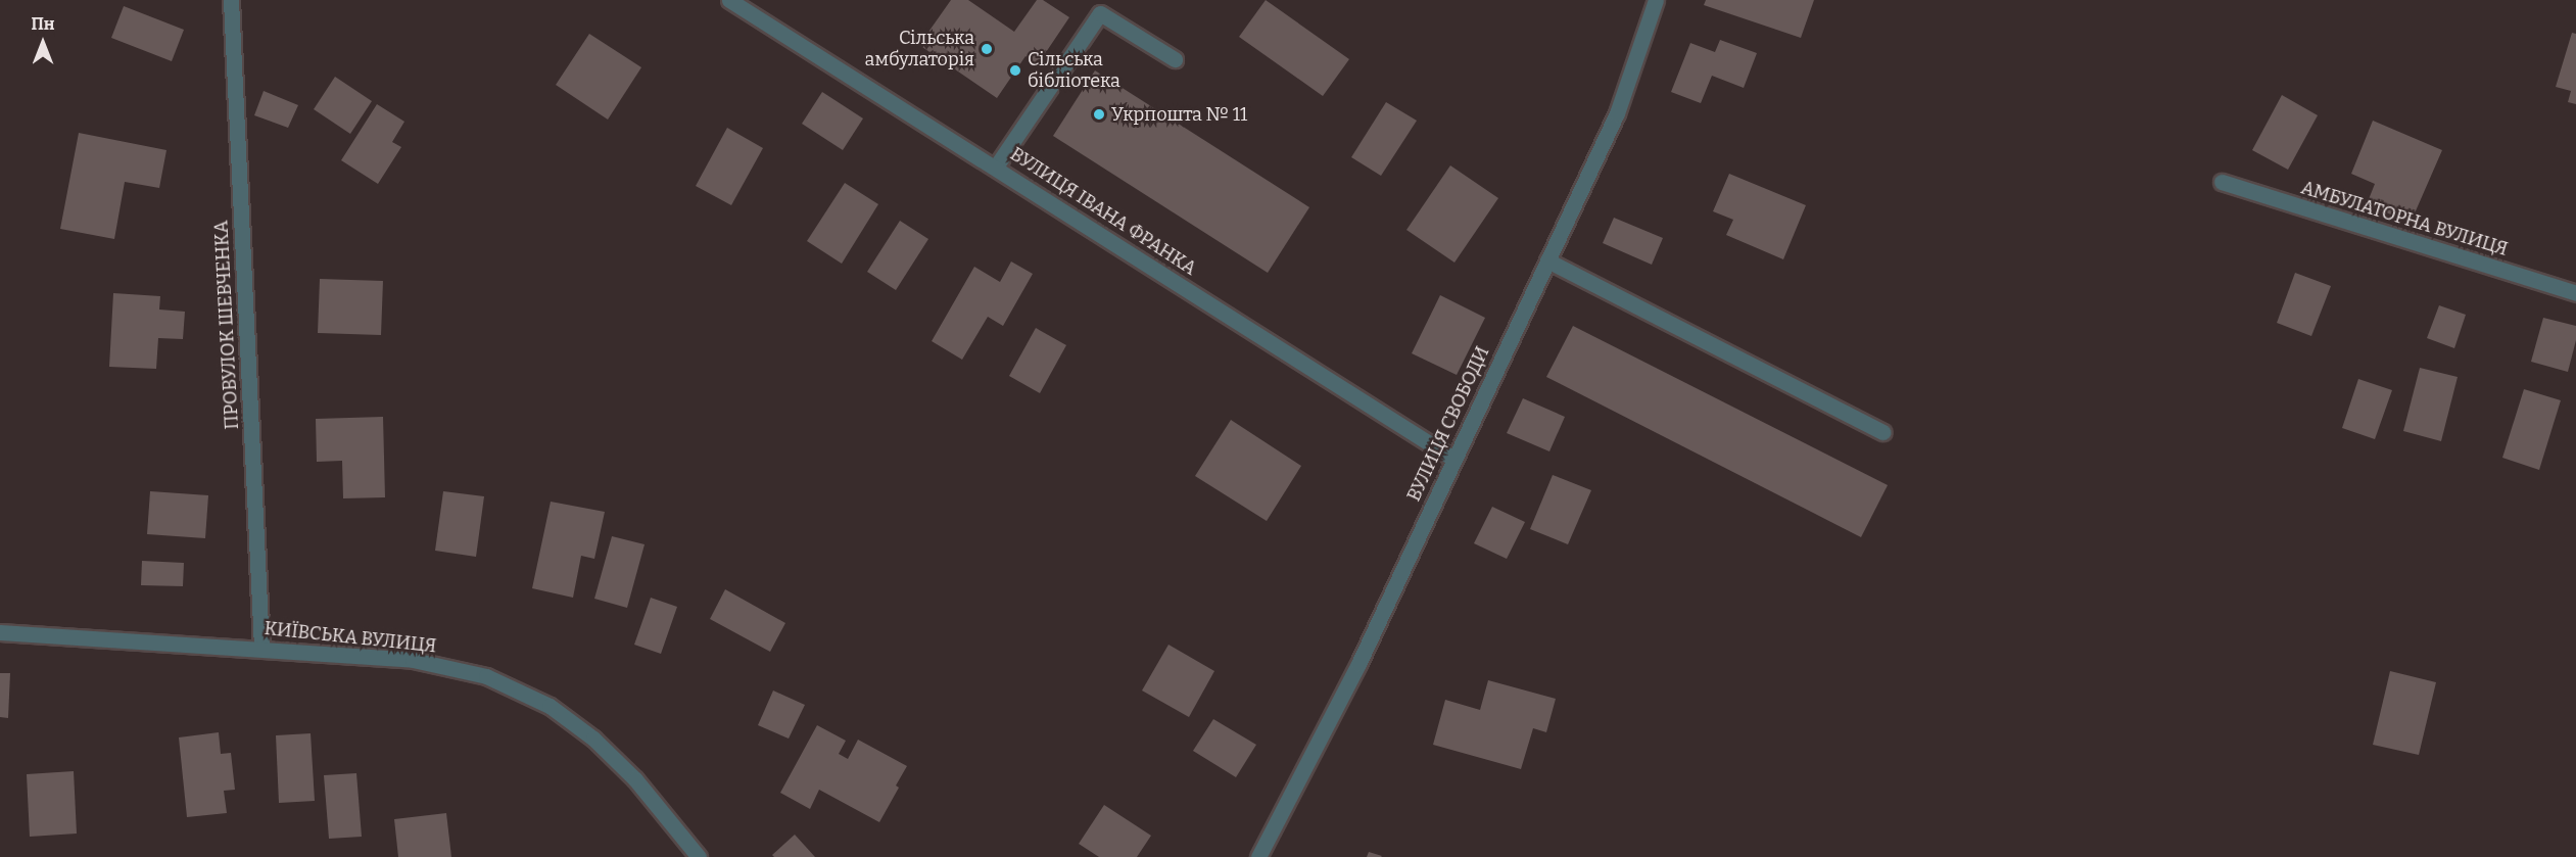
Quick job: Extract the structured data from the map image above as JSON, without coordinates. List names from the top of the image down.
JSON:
{
  "streets": {
    "street": [
      "ВУЛИЦЯ ІВАНА ФРАНКА",
      "АМБУЛАТОРНА ВУЛИЦЯ",
      "ПРОВУЛОК ШЕВЧЕНКА",
      "ВУЛИЦЯ СВОБОДИ",
      "КИЇВСЬКА ВУЛИЦЯ"
    ]
  },
  "crossings": [
    ["ВУЛИЦЯ ІВАНА ФРАНКА", "ВУЛИЦЯ СВОБОДИ"],
    ["ПРОВУЛОК ШЕВЧЕНКА", "КИЇВСЬКА ВУЛИЦЯ"]
  ],
  "places": ["Сільська амбулаторія", "Сільська бібліотека", "Укрпошта № 11"],
  "north": "top"
}
